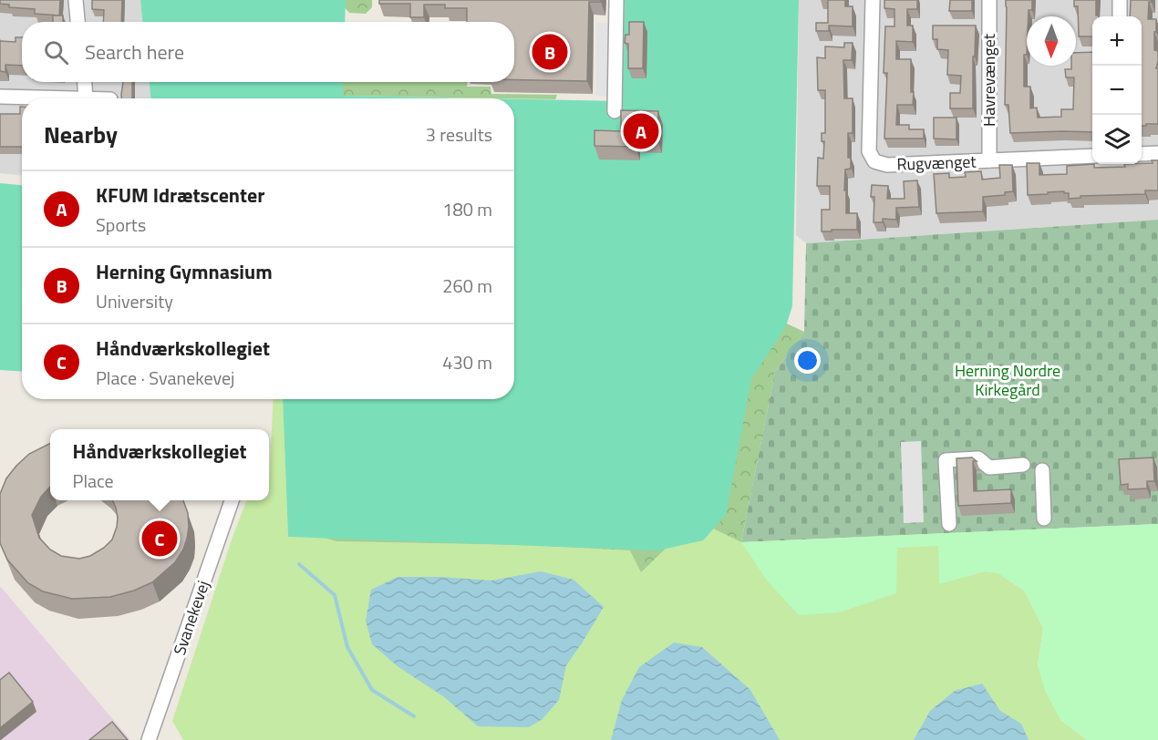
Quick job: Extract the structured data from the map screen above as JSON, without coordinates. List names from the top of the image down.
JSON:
{
  "streets": {
    "street": ["Havrevænget", "Rugvænget", "Svanekevej"]
  },
  "crossings": [
    ["Havrevænget", "Rugvænget"]
  ],
  "parks": ["Herning Nordre Kirkegård"],
  "north": "bottom",
  "page": {
    "map_buttons": ["+", "−"],
    "search": "Search here",
    "pins": ["B", "A", "C"],
    "heading": ["Nearby", "3 results"],
    "list": [
      {
        "mark": "A",
        "name": "KFUM Idrætscenter",
        "note": "Sports",
        "value": "180 m"
      },
      {
        "mark": "B",
        "name": "Herning Gymnasium",
        "note": "University",
        "value": "260 m"
      },
      {
        "mark": "C",
        "name": "Håndværkskollegiet",
        "note": "Place · Svanekevej",
        "value": "430 m"
      }
    ],
    "popup": ["Håndværkskollegiet", "Place"]
  }
}
